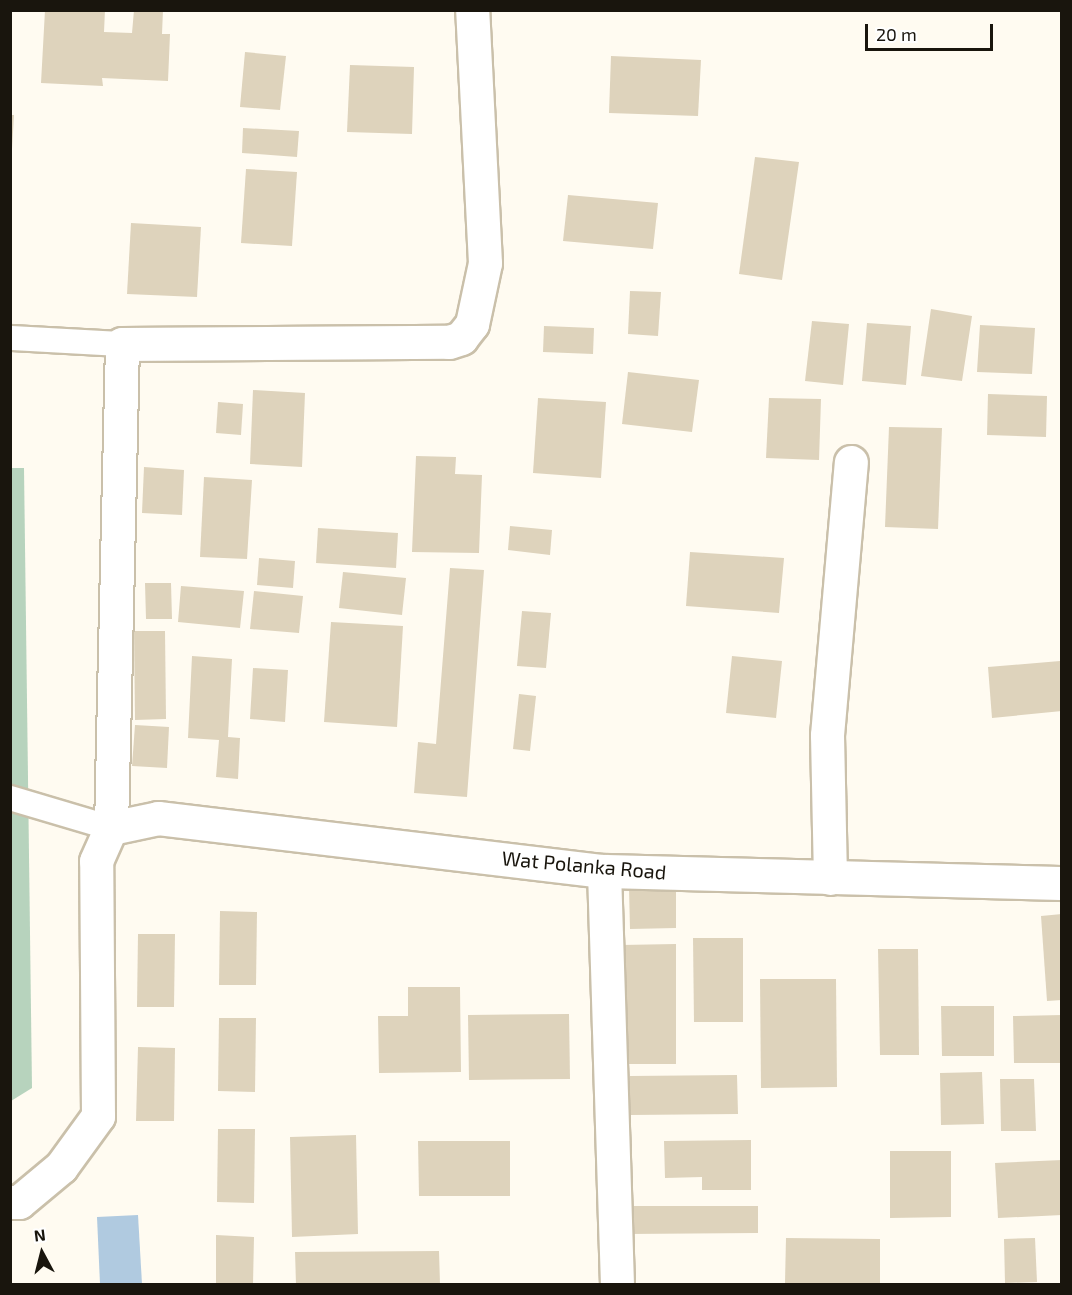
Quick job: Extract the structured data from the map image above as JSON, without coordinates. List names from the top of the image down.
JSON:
{
  "streets": {
    "street": ["Wat Polanka Road"]
  },
  "scale_bar": "20 m",
  "north": "top"
}
